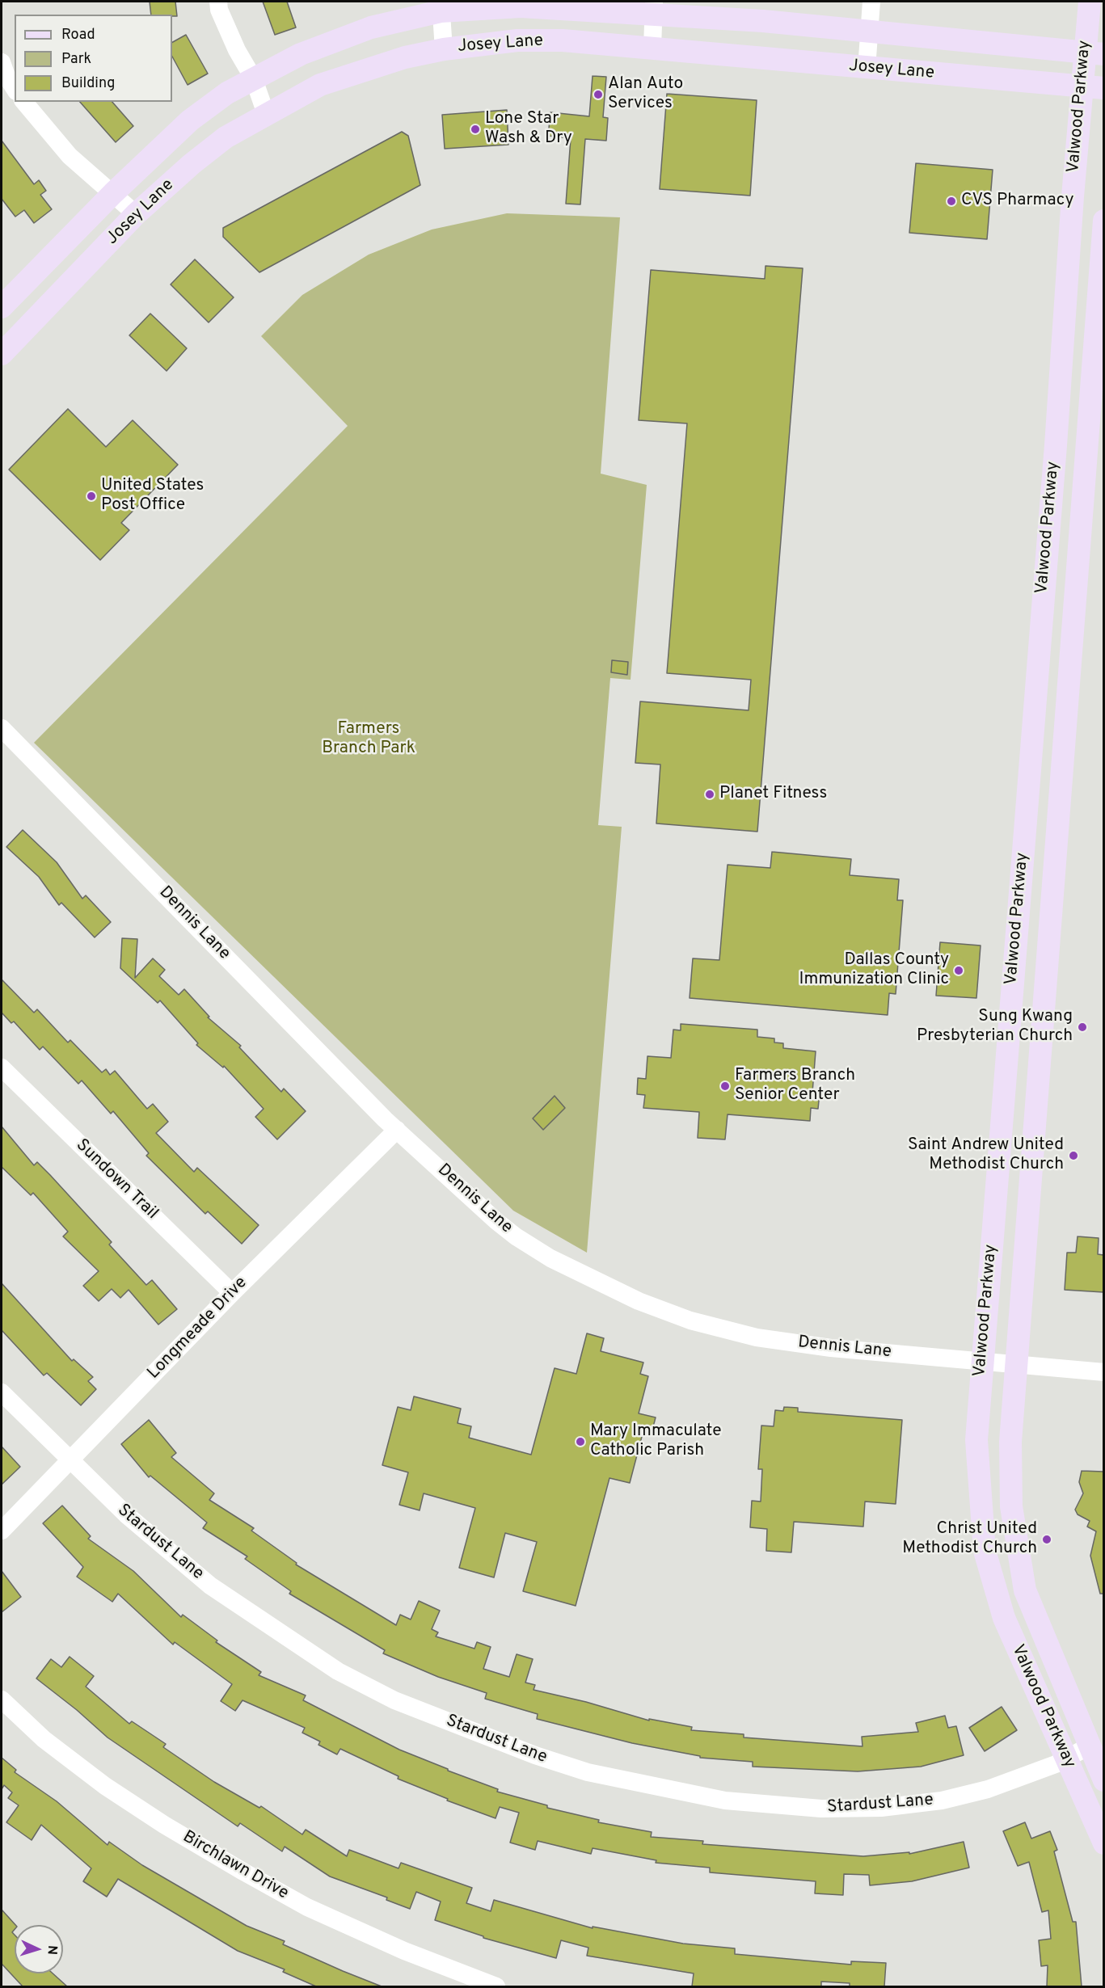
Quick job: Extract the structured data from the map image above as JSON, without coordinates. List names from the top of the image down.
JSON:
{
  "streets": {
    "main road": ["Josey Lane", "Valwood Parkway"],
    "street": [
      "Dennis Lane",
      "Sundown Trail",
      "Longmeade Drive",
      "Stardust Lane",
      "Birchlawn Drive"
    ]
  },
  "crossings": [
    ["Josey Lane", "Valwood Parkway"],
    ["Valwood Parkway", "Dennis Lane"],
    ["Valwood Parkway", "Stardust Lane"],
    ["Dennis Lane", "Longmeade Drive"],
    ["Sundown Trail", "Longmeade Drive"],
    ["Longmeade Drive", "Stardust Lane"]
  ],
  "parks": ["Farmers Branch Park"],
  "places": [
    "Alan Auto Services",
    "Lone Star Wash & Dry",
    "CVS Pharmacy",
    "United States Post Office",
    "Planet Fitness",
    "Dallas County Immunization Clinic",
    "Sung Kwang Presbyterian Church",
    "Farmers Branch Senior Center",
    "Saint Andrew United Methodist Church",
    "Mary Immaculate Catholic Parish",
    "Christ United Methodist Church"
  ],
  "legend": ["Road", "Park", "Building"],
  "north": "right"
}
